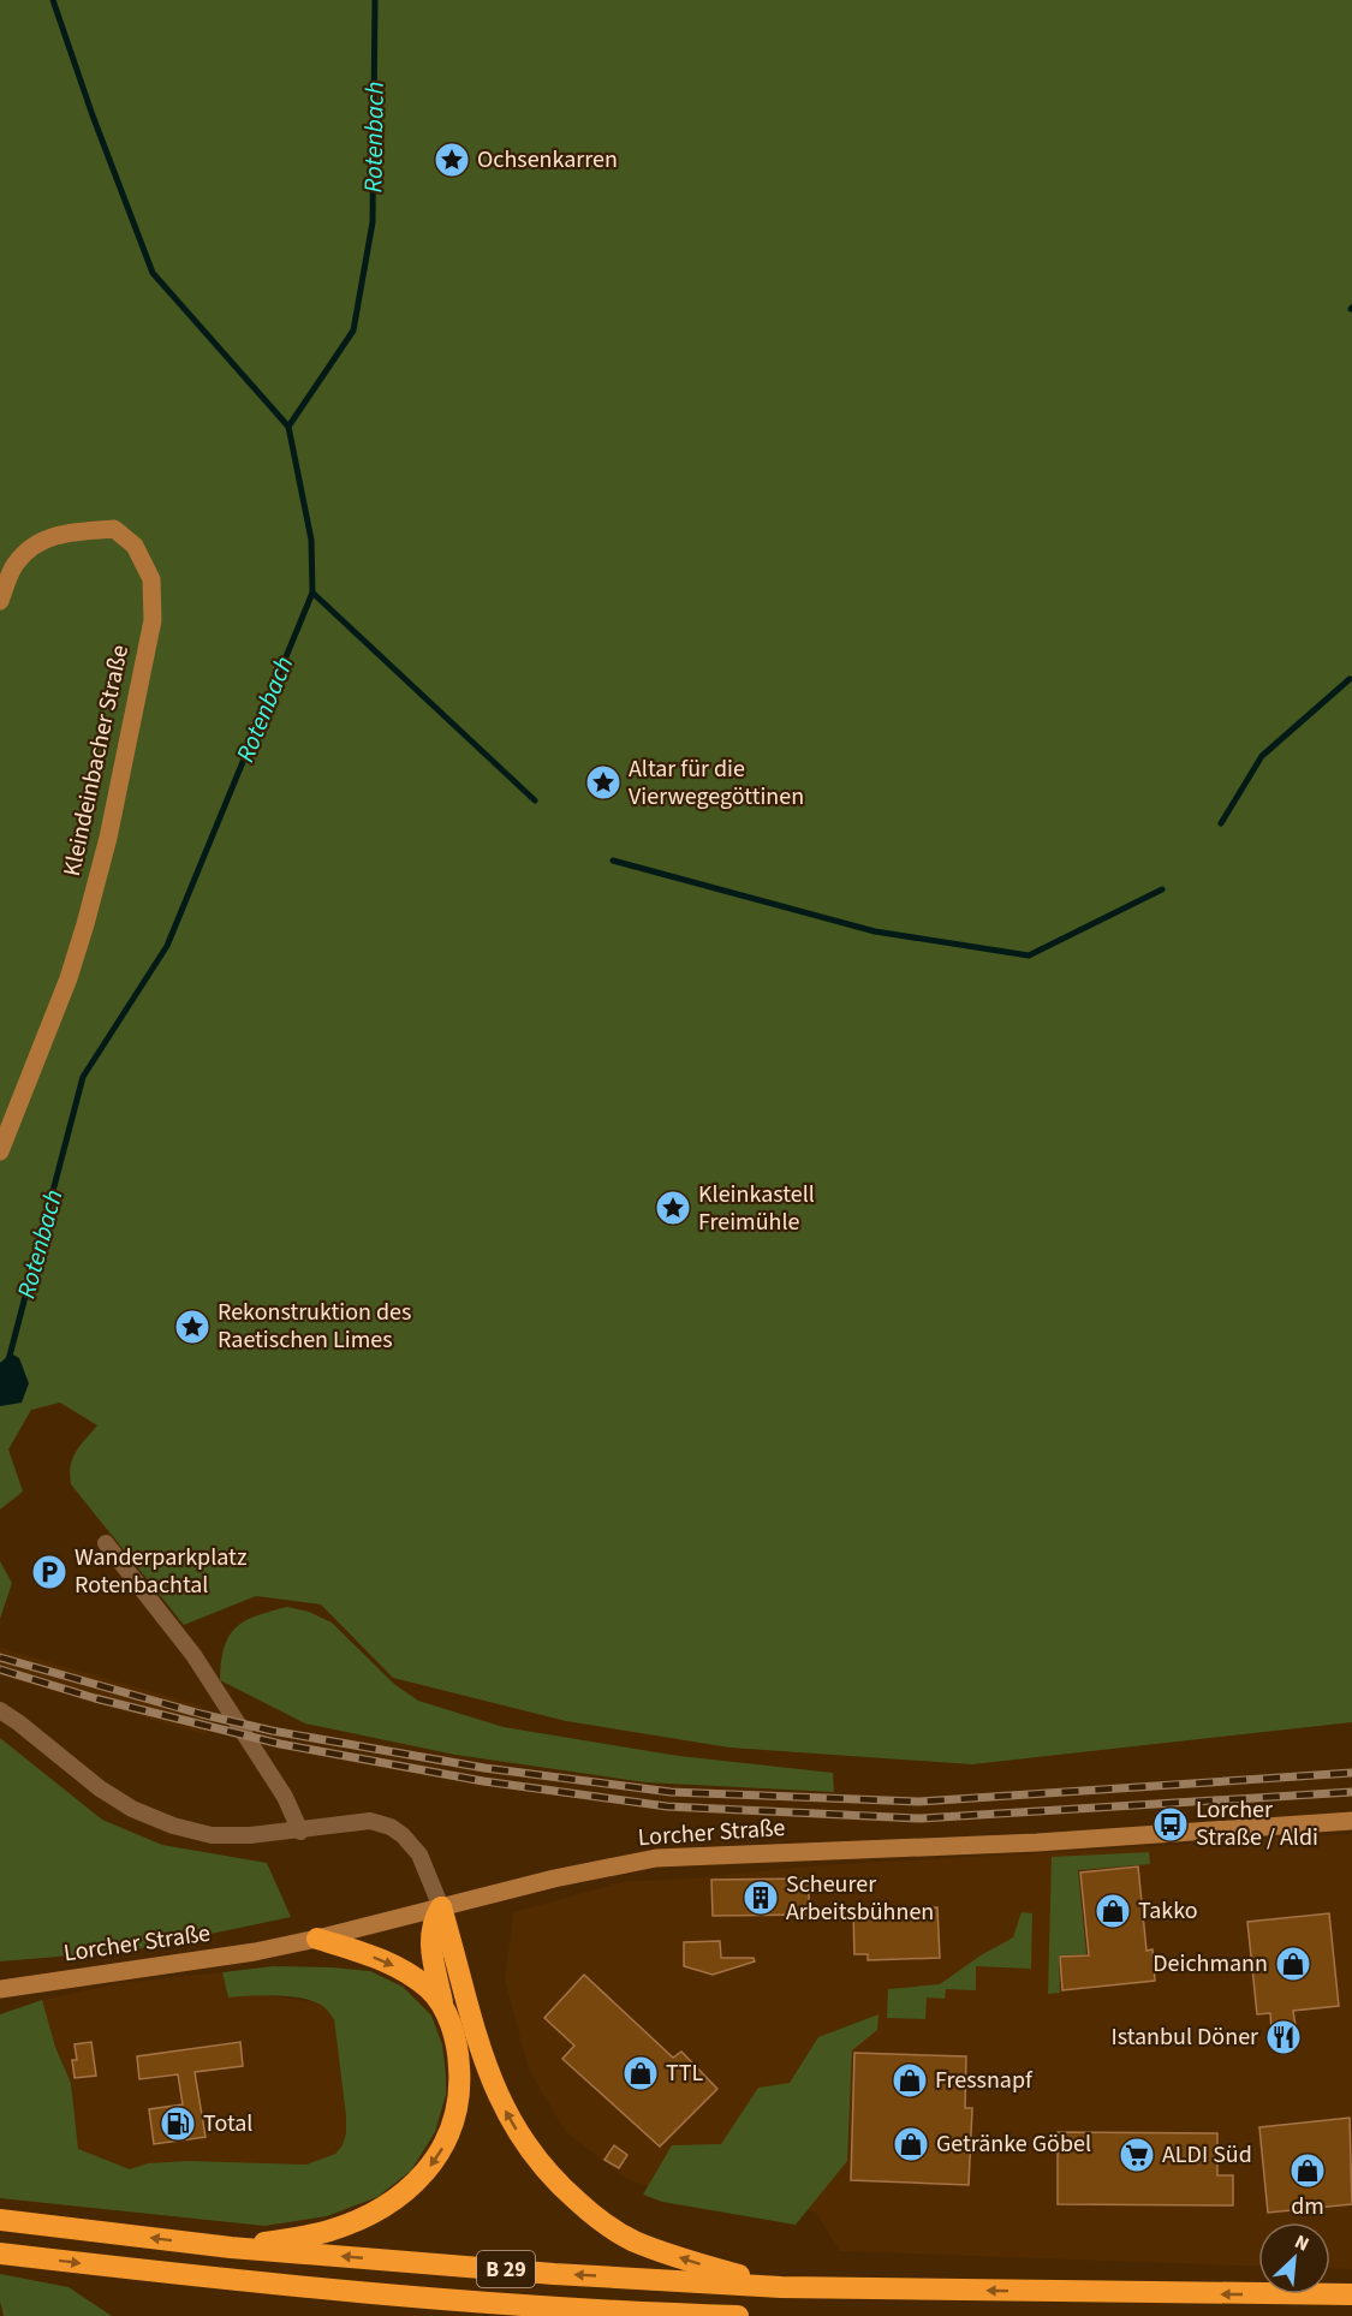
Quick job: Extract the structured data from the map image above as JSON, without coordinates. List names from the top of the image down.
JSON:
{
  "streets": {
    "highway": ["B 29"],
    "street": ["Kleindeinbacher Straße", "Lorcher Straße"]
  },
  "water": ["Rotenbach"],
  "places": {
    "place": [
      "Ochsenkarren",
      "Altar für die Vierwegegöttinen",
      "Kleinkastell Freimühle",
      "Rekonstruktion des Raetischen Limes"
    ],
    "parking": ["Wanderparkplatz Rotenbachtal"],
    "bus stop": ["Lorcher Straße / Aldi"],
    "building": ["Scheurer Arbeitsbühnen"],
    "shop": [
      "Takko",
      "Deichmann",
      "TTL",
      "Fressnapf",
      "Getränke Göbel",
      "dm"
    ],
    "restaurant": ["Istanbul Döner"],
    "fuel station": ["Total"],
    "supermarket": ["ALDI Süd"]
  },
  "north": "top right"
}
